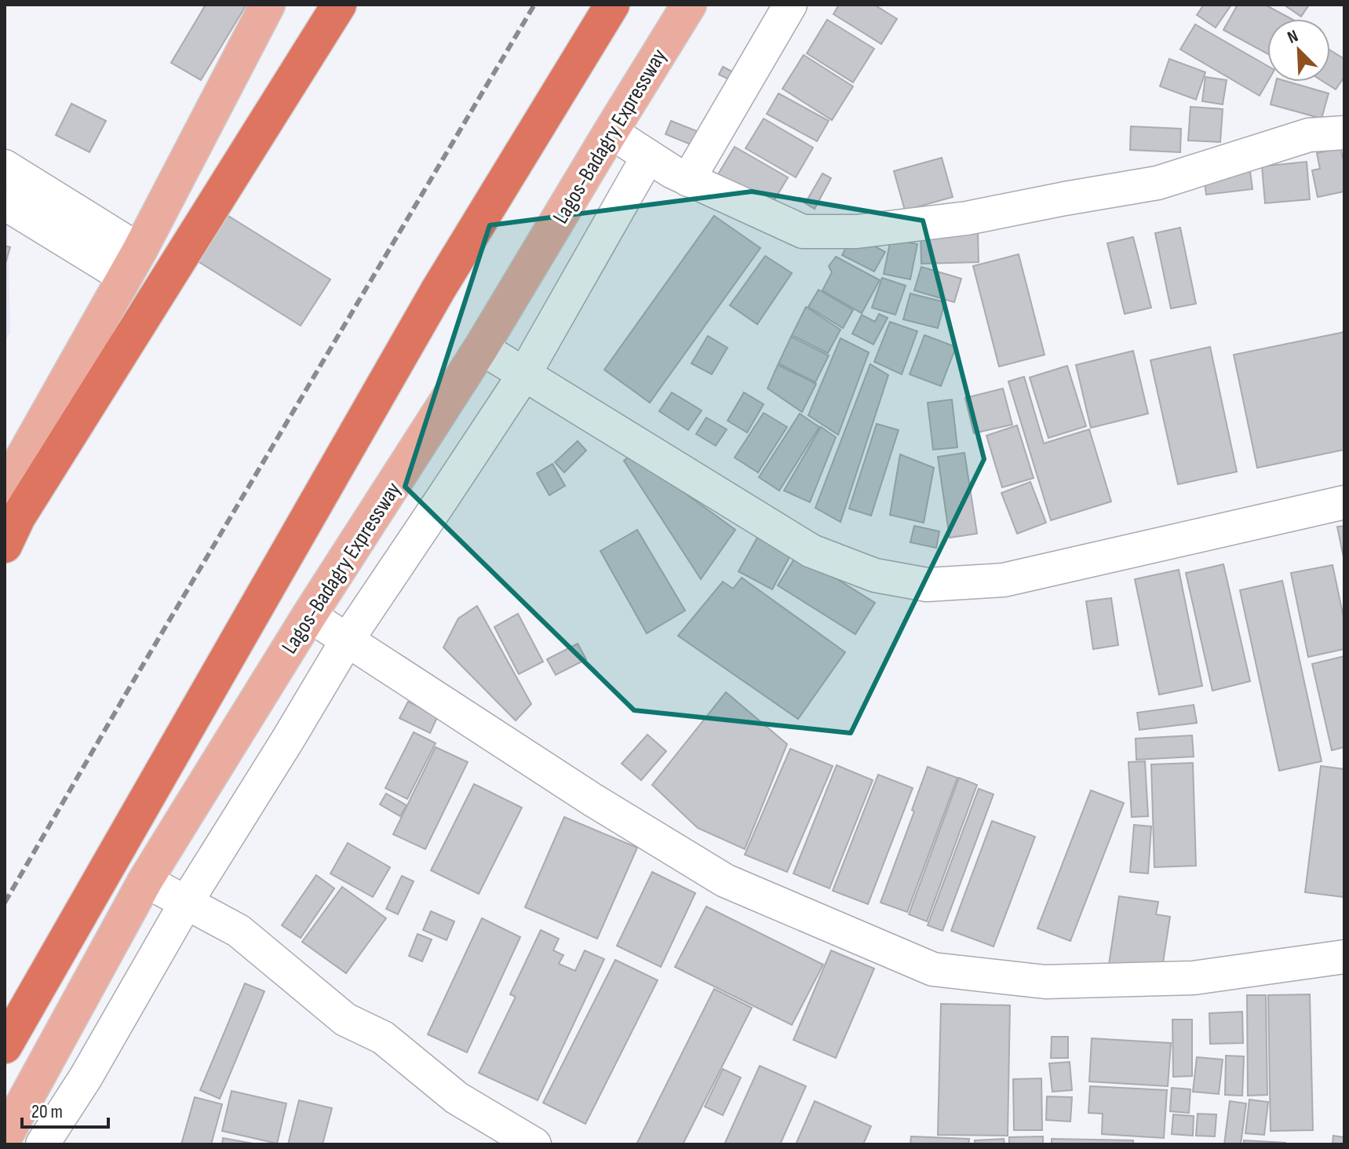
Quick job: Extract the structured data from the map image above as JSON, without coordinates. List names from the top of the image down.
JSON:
{
  "streets": {
    "main road": ["Lagos-Badagry Expressway"]
  },
  "scale_bar": "20 m",
  "north": "top left"
}
